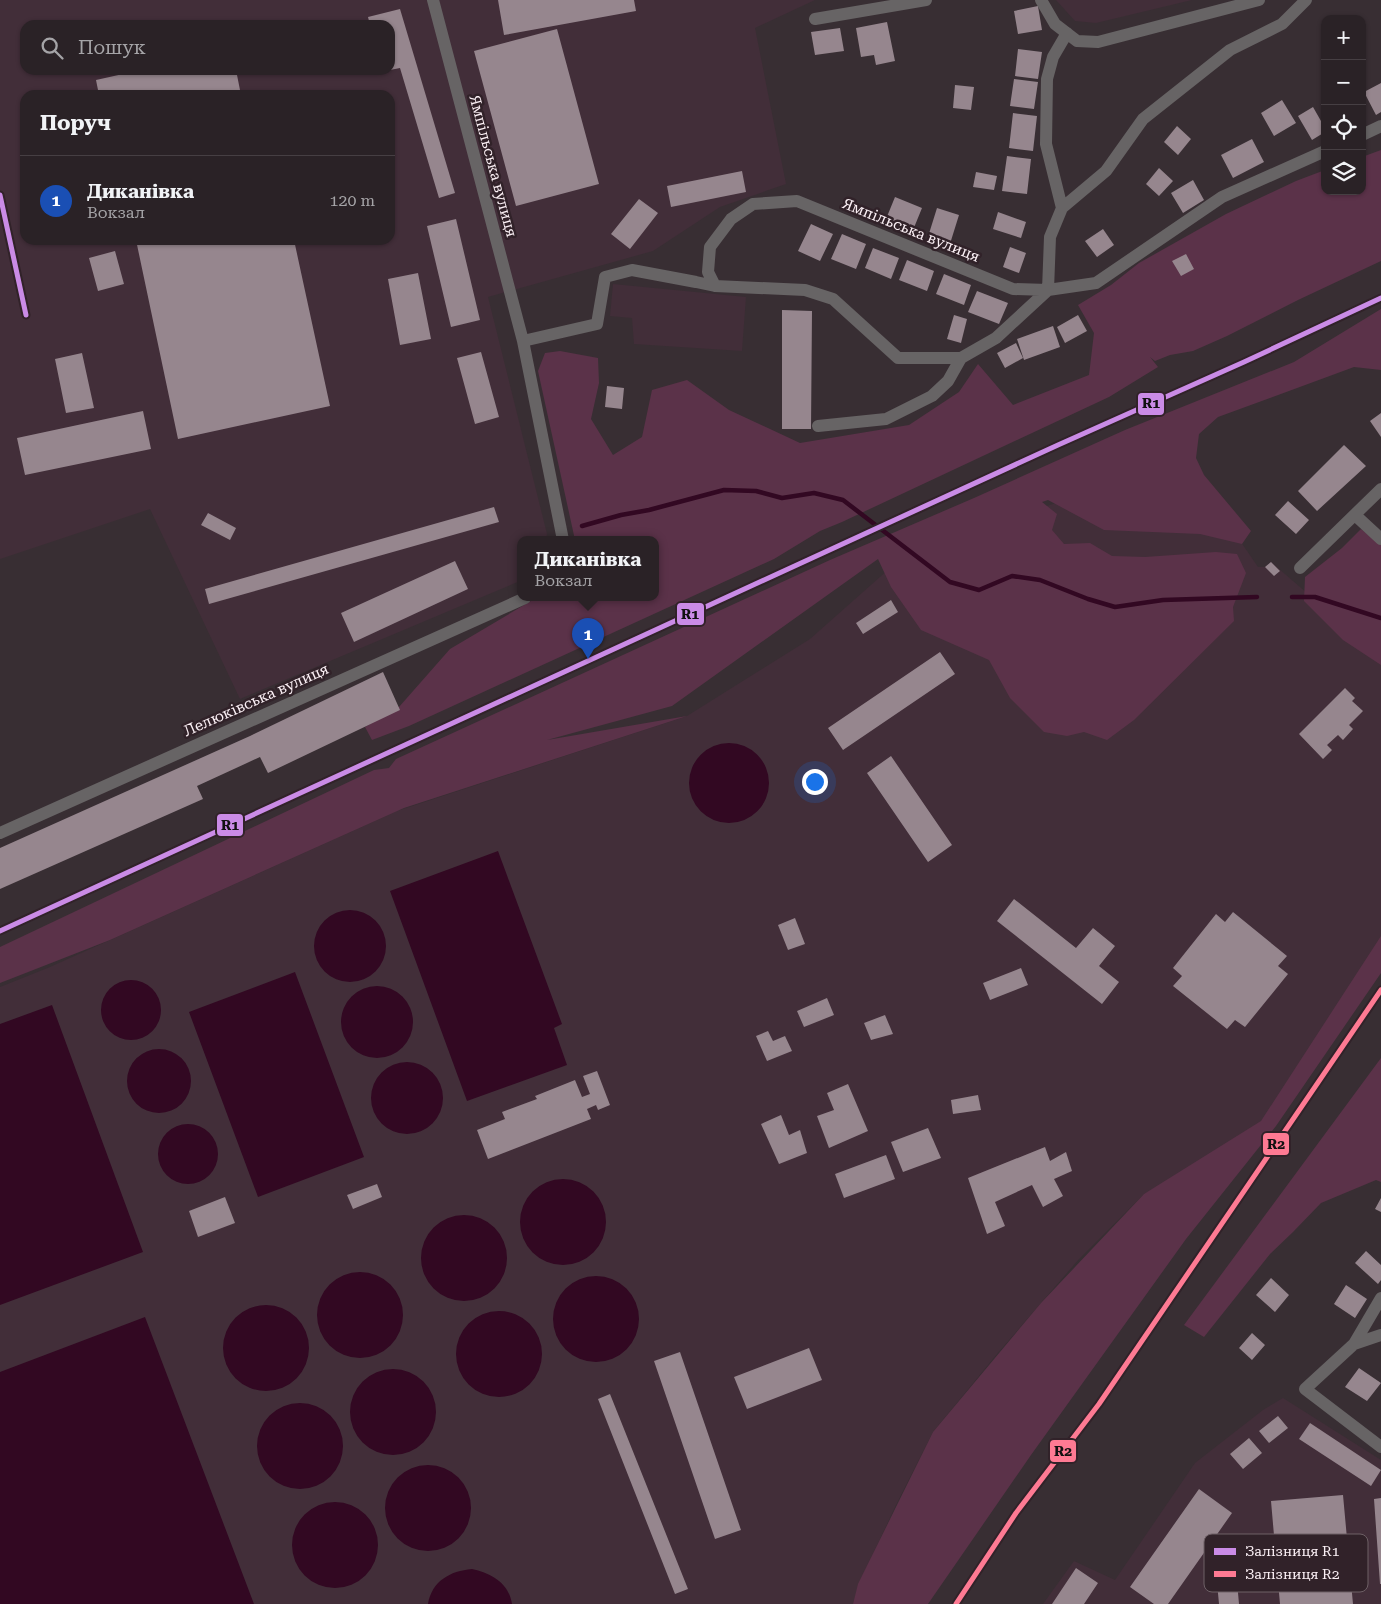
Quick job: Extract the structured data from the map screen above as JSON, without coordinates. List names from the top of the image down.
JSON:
{
  "streets": {
    "street": ["Ямпільська вулиця", "Лелюківська вулиця"]
  },
  "lines": ["rail line R1", "rail line R2"],
  "legend": ["Залізниця R1", "Залізниця R2"],
  "page": {
    "map_buttons": ["+", "−"],
    "search": "Пошук",
    "heading": "Поруч",
    "list": [
      {
        "mark": "1",
        "name": "Диканівка",
        "note": "Вокзал",
        "value": "120 m"
      }
    ],
    "popup": ["Диканівка", "Вокзал"],
    "pins": "1"
  }
}
